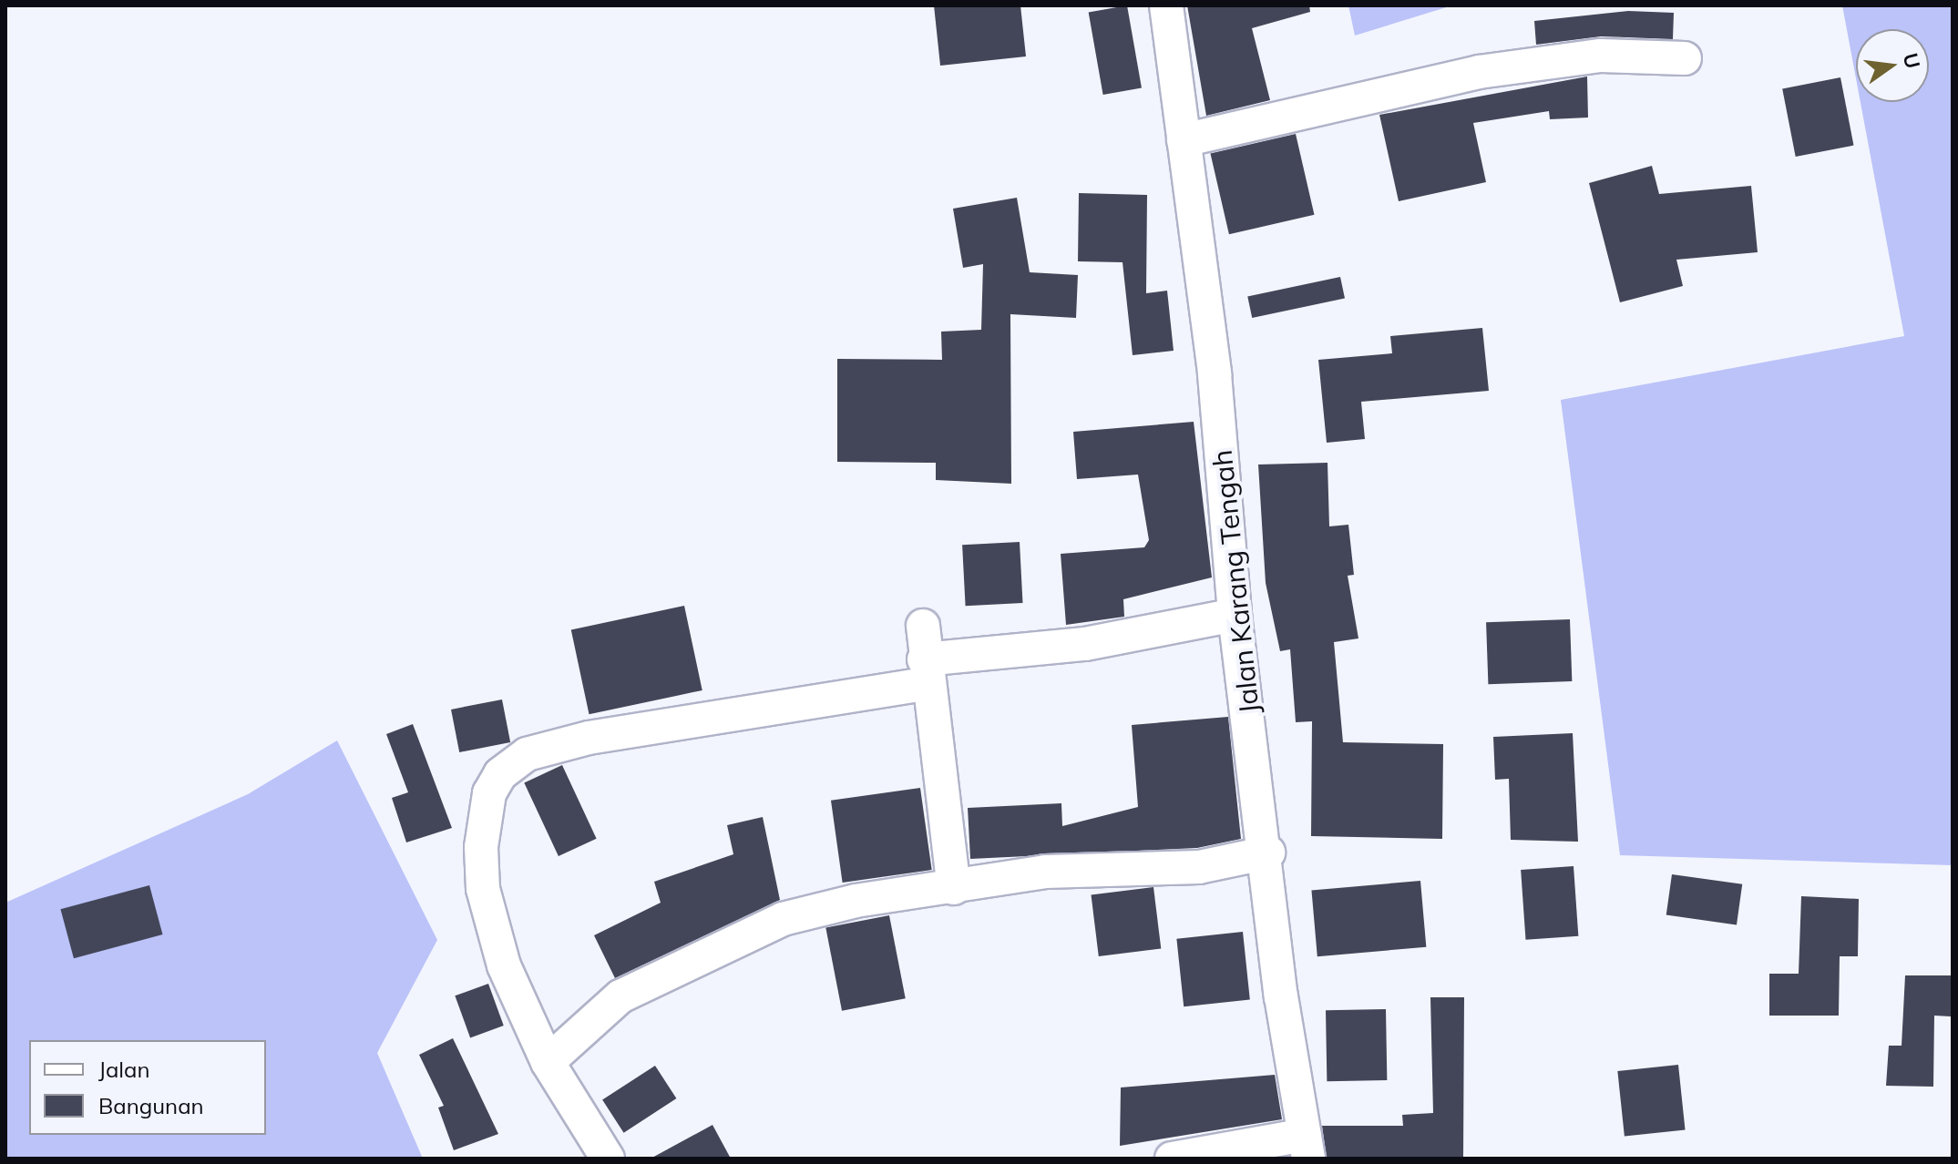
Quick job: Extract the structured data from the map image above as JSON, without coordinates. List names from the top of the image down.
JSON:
{
  "streets": {
    "street": ["Jalan Karang Tengah"]
  },
  "legend": ["Jalan", "Bangunan"],
  "north": "right"
}
